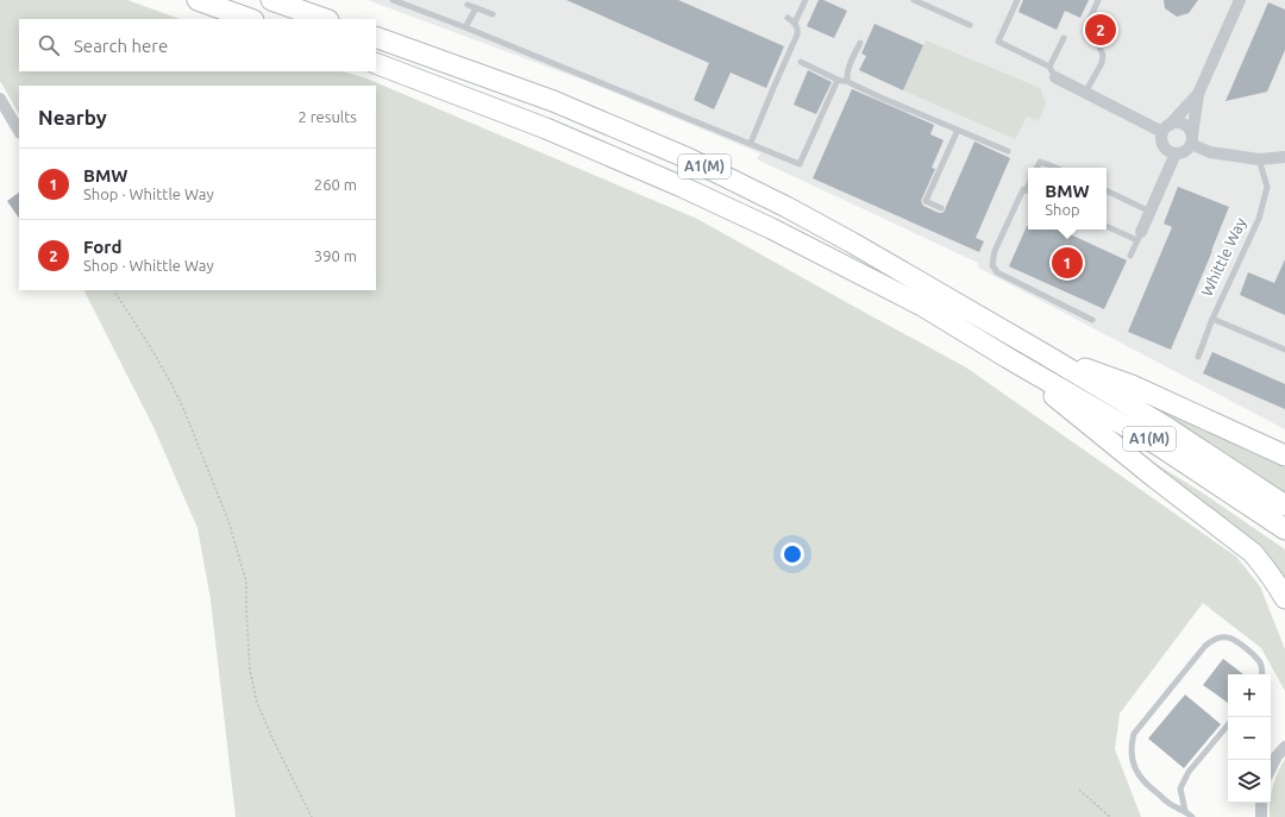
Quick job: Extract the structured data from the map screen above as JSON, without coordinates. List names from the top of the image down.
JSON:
{
  "streets": {
    "highway": ["A1(M)"],
    "lane": ["Whittle Way"]
  },
  "page": {
    "pins": ["2", "1"],
    "search": "Search here",
    "heading": ["Nearby", "2 results"],
    "list": [
      {
        "mark": "1",
        "name": "BMW",
        "note": "Shop · Whittle Way",
        "value": "260 m"
      },
      {
        "mark": "2",
        "name": "Ford",
        "note": "Shop · Whittle Way",
        "value": "390 m"
      }
    ],
    "popup": ["BMW", "Shop"],
    "map_buttons": ["+", "−"]
  }
}
